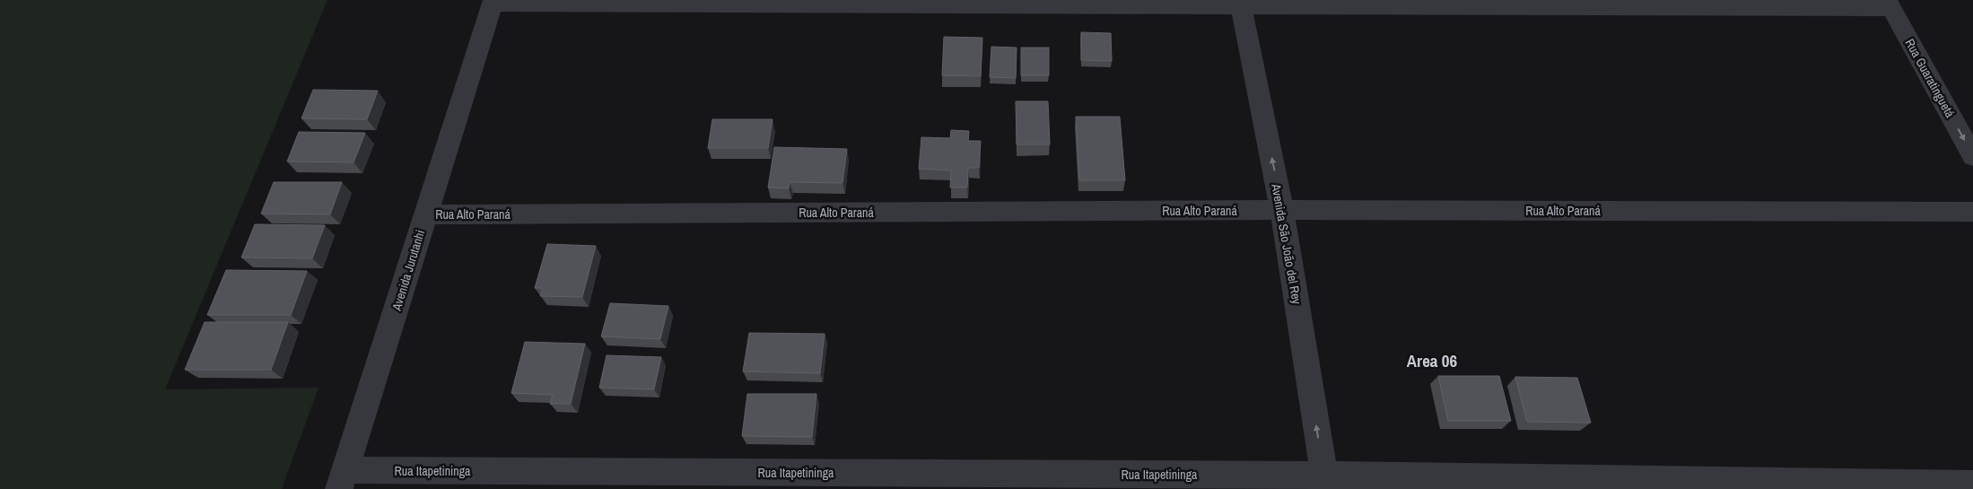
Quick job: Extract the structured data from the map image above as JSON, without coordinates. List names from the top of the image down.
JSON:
{
  "streets": {
    "street": [
      "Rua Guaratinguetá",
      "Rua Alto Paraná",
      "Avenida São João del Rey",
      "Avenida Jurutanhi",
      "Rua Itapetininga"
    ]
  },
  "crossings": [
    ["Rua Alto Paraná", "Avenida São João del Rey"],
    ["Rua Alto Paraná", "Avenida Jurutanhi"],
    ["Avenida São João del Rey", "Rua Itapetininga"],
    ["Avenida Jurutanhi", "Rua Itapetininga"]
  ],
  "one_way": ["Rua Guaratinguetá", "Avenida São João del Rey"],
  "districts": ["Area 06"]
}
